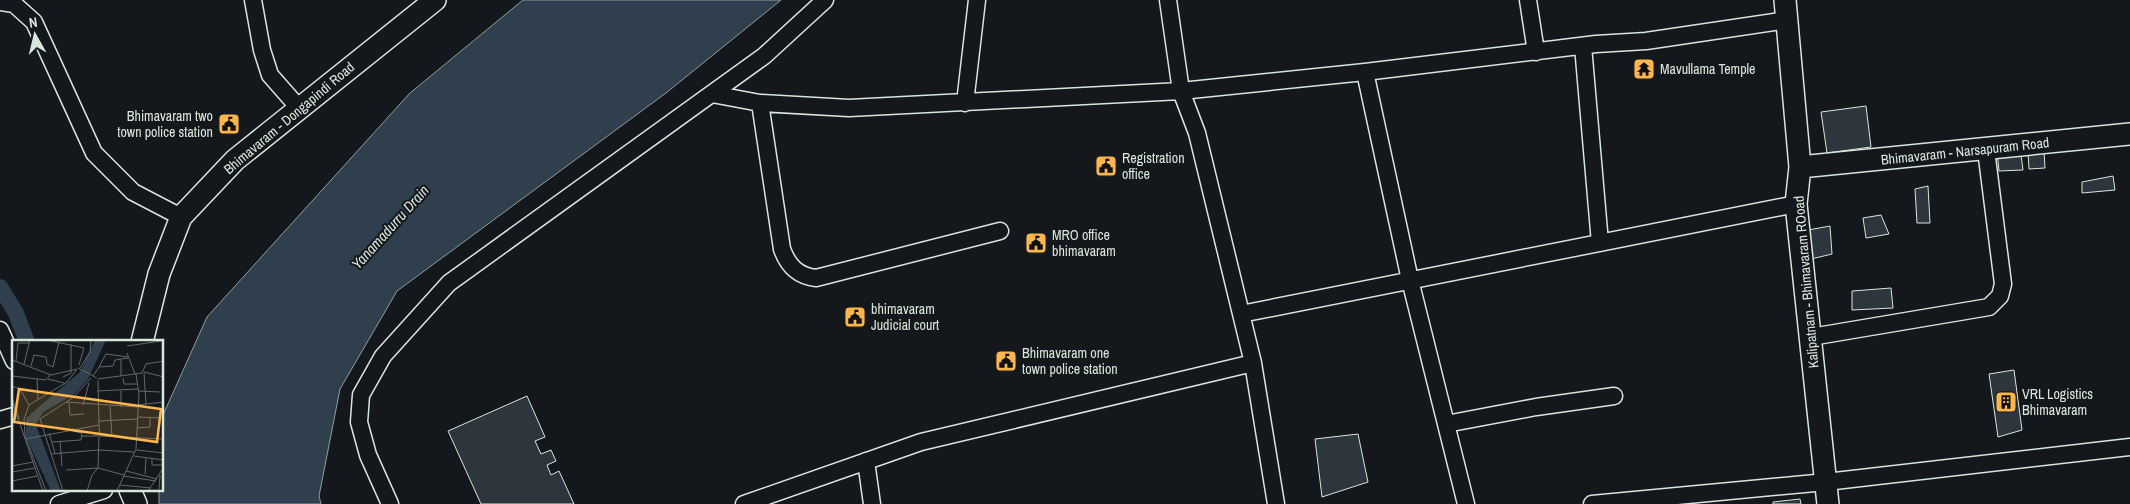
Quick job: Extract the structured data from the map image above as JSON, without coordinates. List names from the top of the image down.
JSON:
{
  "streets": {
    "main road": ["Bhimavaram - Dongapindi Road", "Bhimavaram - Narsapuram Road", "Kalipatnam - Bhimavaram ROoad"]
  },
  "crossings": [
    ["Bhimavaram - Narsapuram Road", "Kalipatnam - Bhimavaram ROoad"]
  ],
  "water": ["Yanamadurru Drain"],
  "places": {
    "temple": ["Mavullama Temple"],
    "public building": [
      "Bhimavaram two town police station",
      "Registration office",
      "MRO office bhimavaram",
      "bhimavaram Judicial court",
      "Bhimavaram one town police station"
    ],
    "building": ["VRL Logistics Bhimavaram"]
  },
  "north": "top"
}
